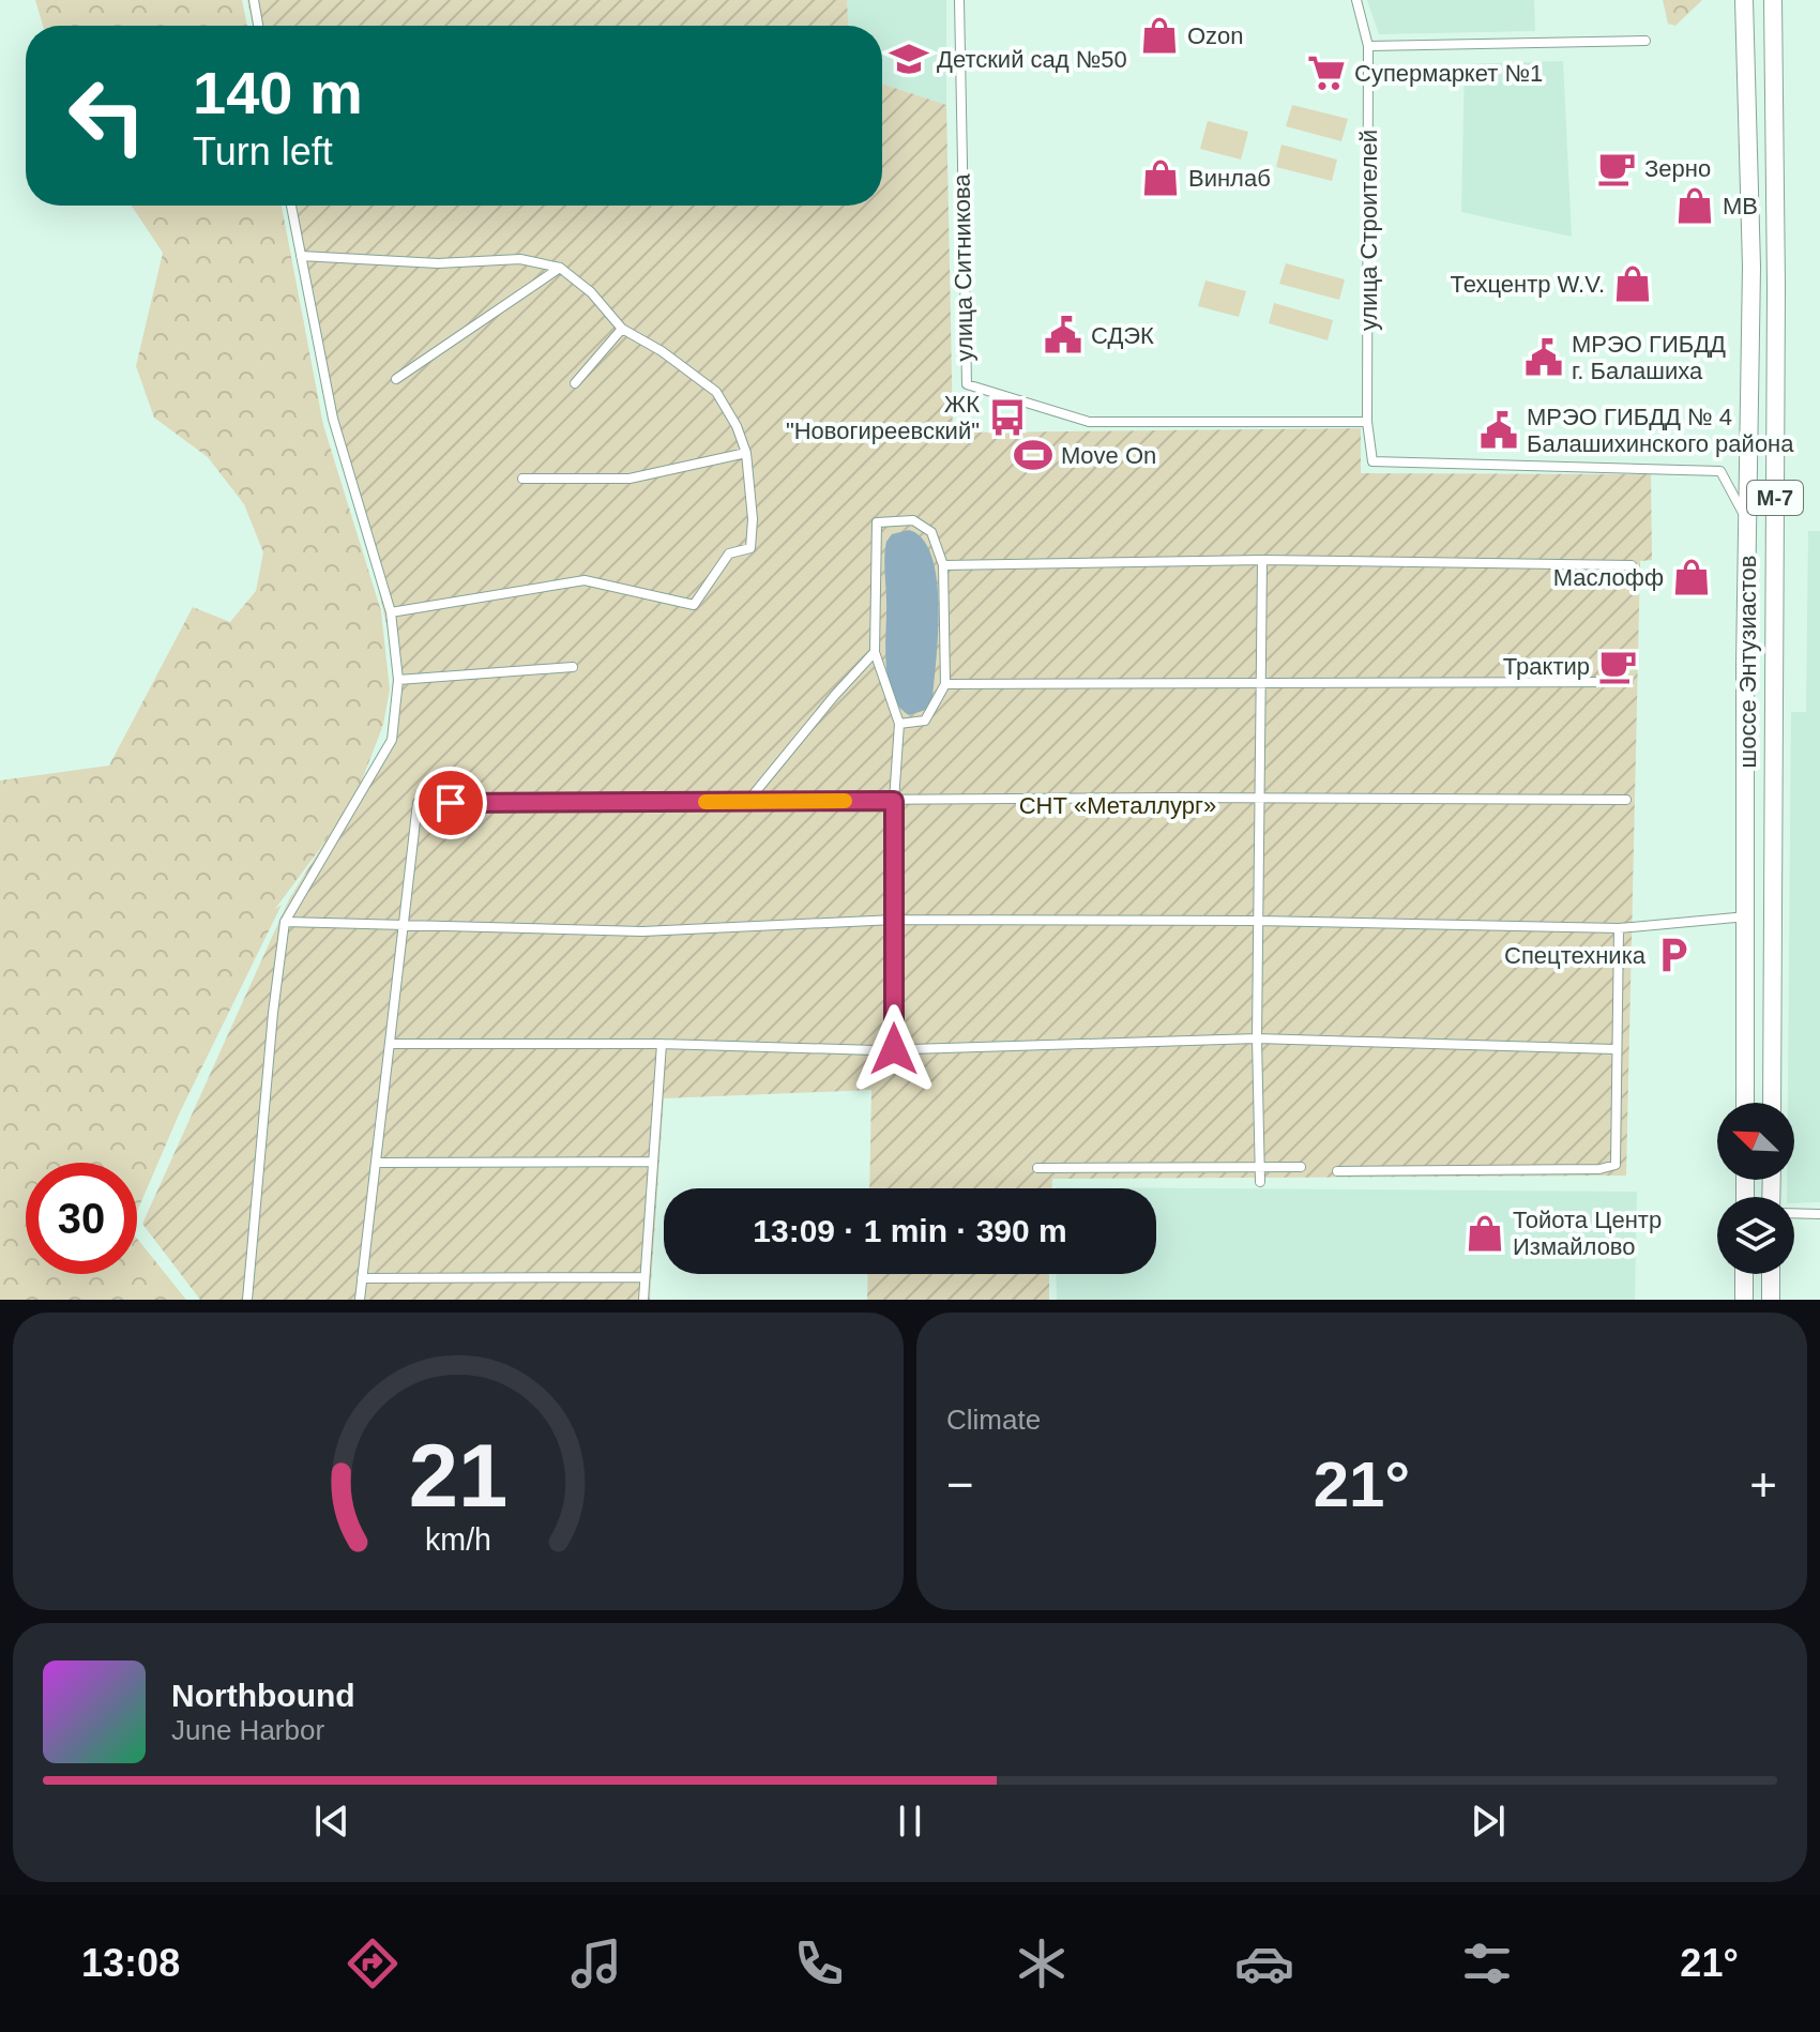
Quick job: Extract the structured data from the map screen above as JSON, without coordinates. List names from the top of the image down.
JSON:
{
  "streets": {
    "highway": ["М-7", "шоссе Энтузиастов"],
    "street": ["улица Строителей", "улица Ситникова"]
  },
  "crossings": [
    ["улица Строителей", "улица Ситникова"],
    ["улица Строителей", "шоссе Энтузиастов"]
  ],
  "parks": ["СНТ «Металлург»"],
  "places": {
    "shop": [
      "Ozon",
      "Винлаб",
      "MB",
      "Техцентр W.V.",
      "Маслофф",
      "Тойота Центр Измайлово"
    ],
    "school or university": ["Детский сад №50"],
    "supermarket": ["Супермаркет №1"],
    "cafe": ["Зерно", "Трактир"],
    "public building": ["СДЭК", "МРЭО ГИБДД г. Балашиха", "МРЭО ГИБДД № 4 Балашихинского района"],
    "bus stop": ["ЖК \"Новогиреевский\""],
    "sports": ["Move On"],
    "parking": ["Спецтехника"]
  },
  "north": "top left",
  "page": {
    "turn": ["140 m", "Turn left"],
    "limit": "30",
    "trip": "13:09 · 1 min · 390 m",
    "tile": "Climate",
    "heat": ["−", "21°", "+"],
    "song": ["Northbound", "June Harbor"],
    "tabs": ["13:08", "21°"],
    "gauge": ["21", "km/h"]
  }
}
